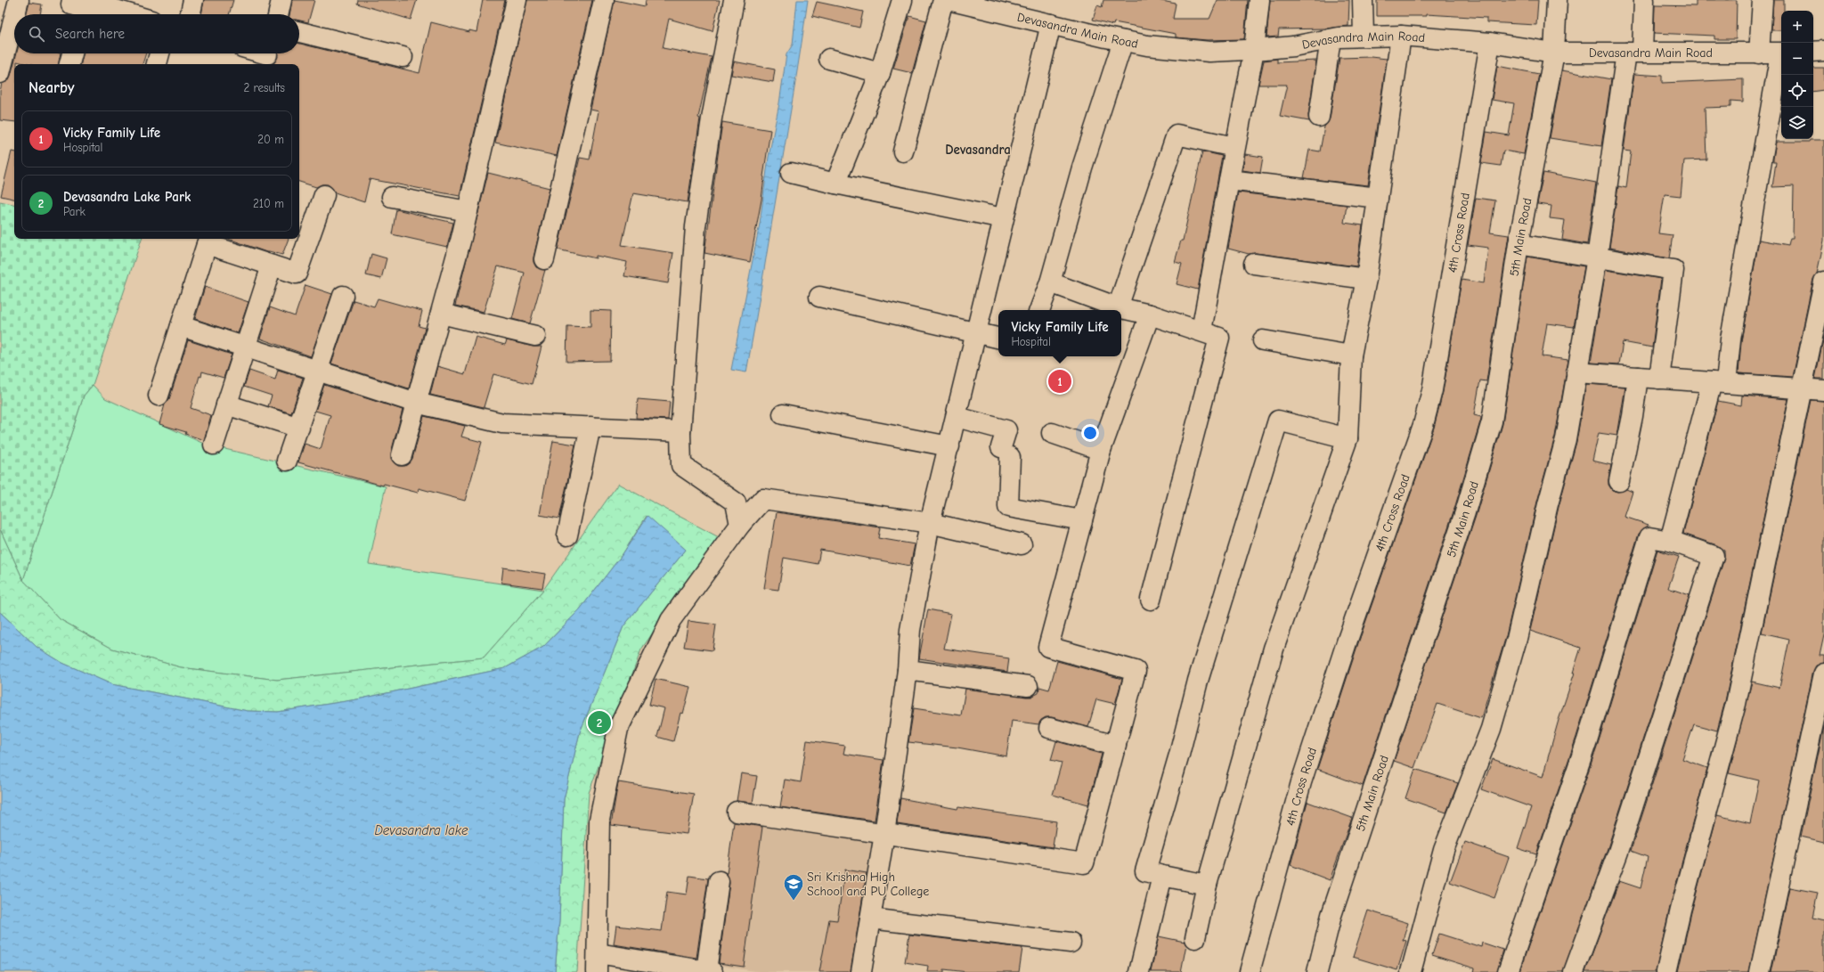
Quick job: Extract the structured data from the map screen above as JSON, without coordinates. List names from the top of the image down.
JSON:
{
  "streets": {
    "street": ["Devasandra Main Road", "4th Cross Road", "5th Main Road"]
  },
  "crossings": [
    ["Devasandra Main Road", "4th Cross Road"],
    ["Devasandra Main Road", "5th Main Road"]
  ],
  "districts": ["Devasandra"],
  "water": ["Devasandra lake"],
  "places": {
    "school or university": ["Sri Krishna High School and PU College"]
  },
  "page": {
    "map_buttons": ["+", "−"],
    "search": "Search here",
    "heading": ["Nearby", "2 results"],
    "list": [
      {
        "mark": "1",
        "name": "Vicky Family Life",
        "note": "Hospital",
        "value": "20 m"
      },
      {
        "mark": "2",
        "name": "Devasandra Lake Park",
        "note": "Park",
        "value": "210 m"
      }
    ],
    "popup": ["Vicky Family Life", "Hospital"],
    "pins": ["1", "2"]
  }
}
